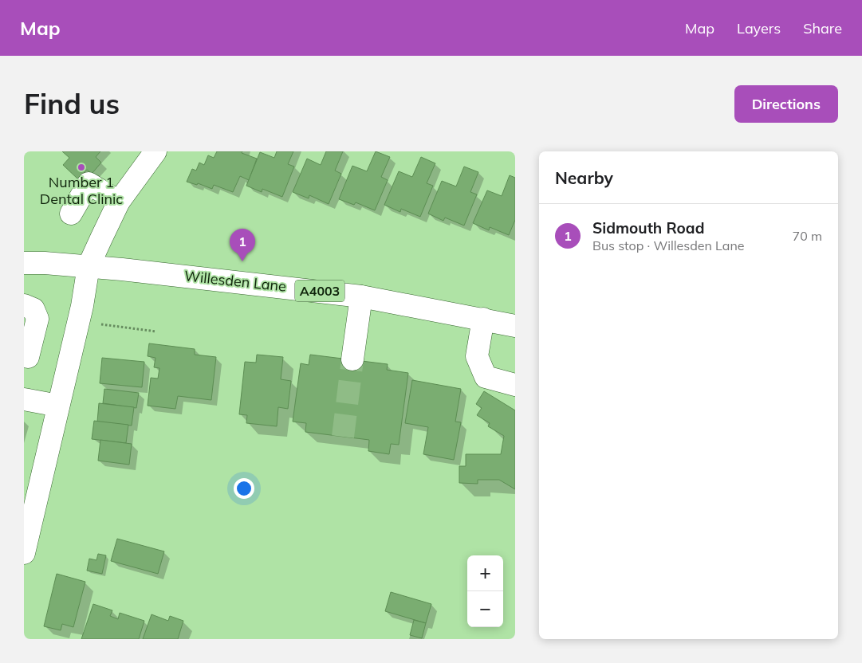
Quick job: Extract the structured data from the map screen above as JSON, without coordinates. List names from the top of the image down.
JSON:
{
  "streets": {
    "main road": ["Willesden Lane", "A4003"]
  },
  "places": ["Number 1 Dental Clinic"],
  "page": {
    "header": "Map",
    "nav": ["Map", "Layers", "Share"],
    "buttons": "Directions",
    "title": "Find us",
    "heading": "Nearby",
    "list": [
      {
        "mark": "1",
        "name": "Sidmouth Road",
        "note": "Bus stop · Willesden Lane",
        "value": "70 m"
      }
    ],
    "pins": "1",
    "map_buttons": ["+", "−"]
  }
}
